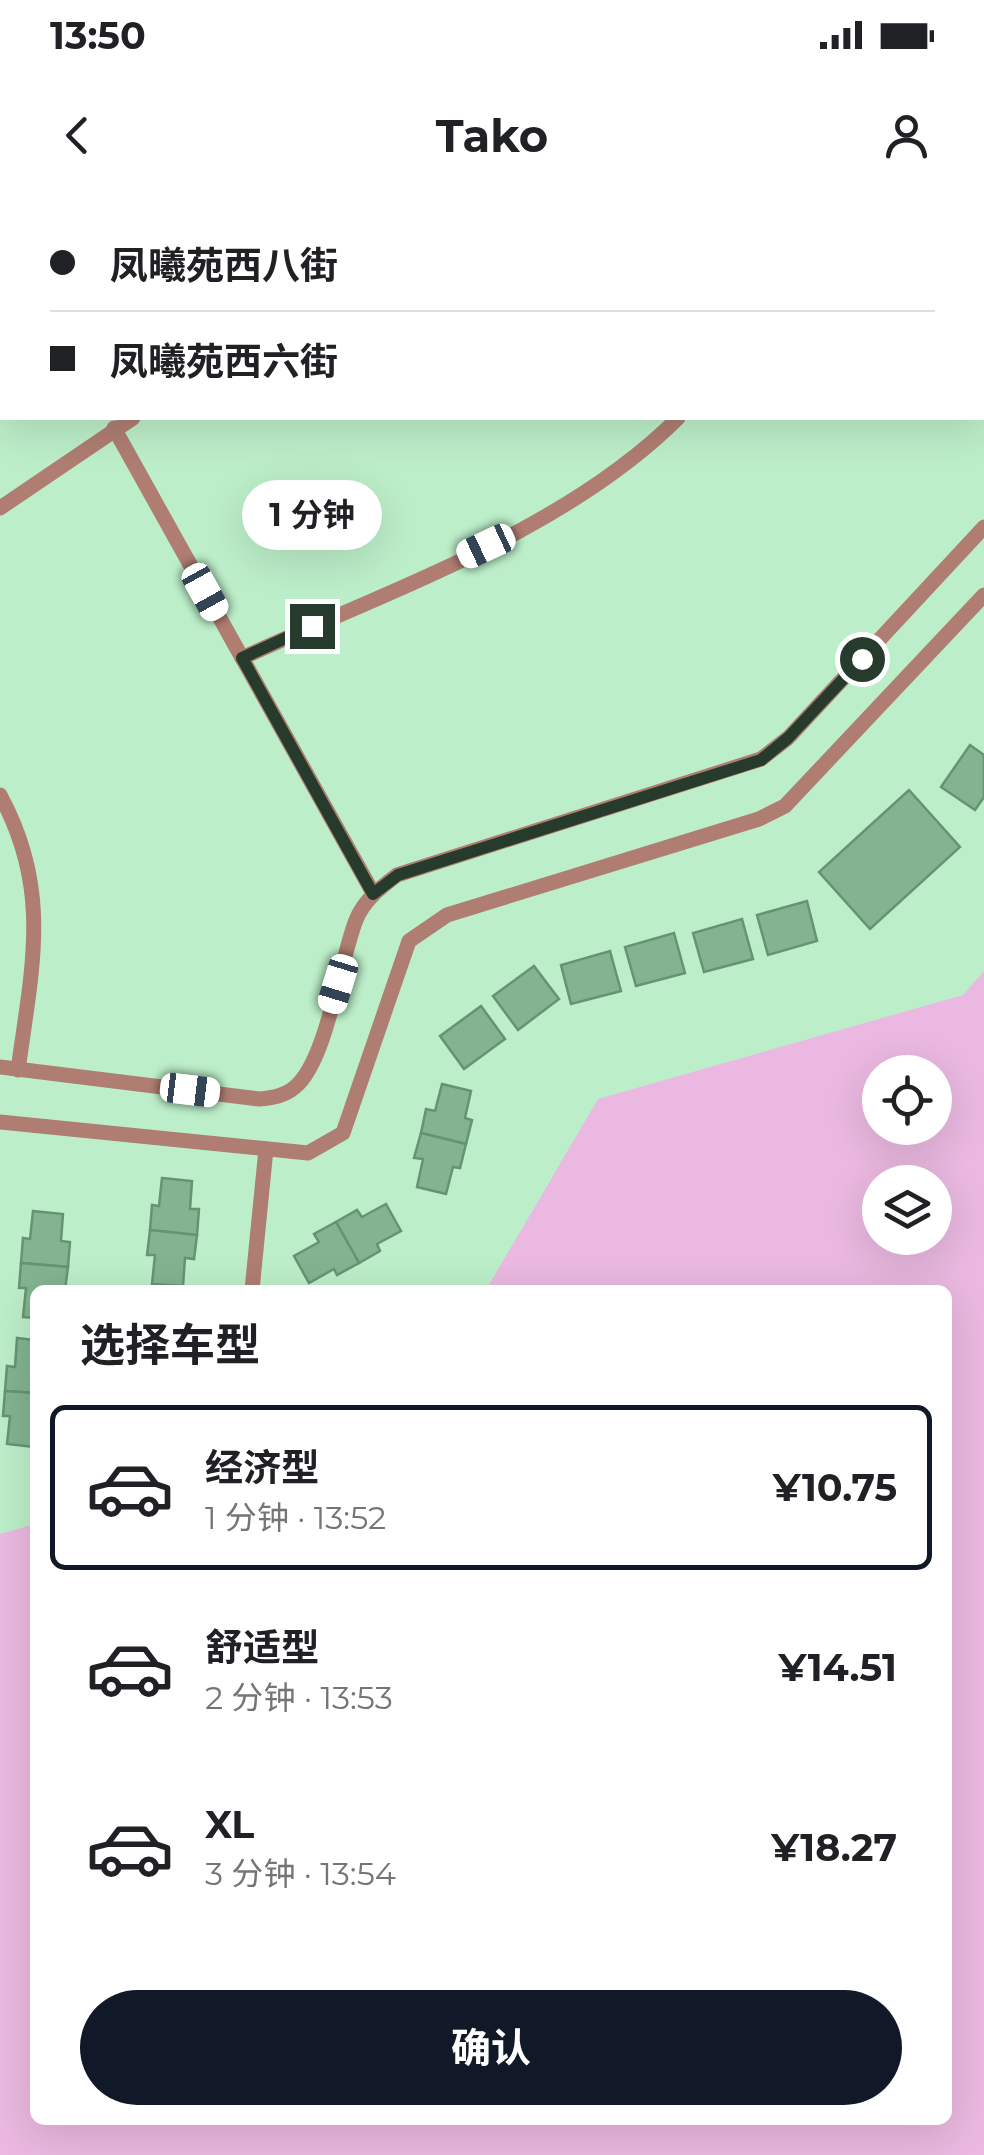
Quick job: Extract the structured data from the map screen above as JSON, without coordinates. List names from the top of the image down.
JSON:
{
  "page": {
    "status": "13:50",
    "header": "Tako",
    "banner": ["凤曦苑西八街", "凤曦苑西六街"],
    "bubble": "1 分钟",
    "heading": "选择车型",
    "list": [
      {
        "name": "经济型",
        "note": "1 分钟 · 13:52",
        "value": "¥10.75"
      },
      {
        "name": "舒适型",
        "note": "2 分钟 · 13:53",
        "value": "¥14.51"
      },
      {
        "name": "XL",
        "note": "3 分钟 · 13:54",
        "value": "¥18.27"
      }
    ],
    "buttons": "确认"
  }
}
